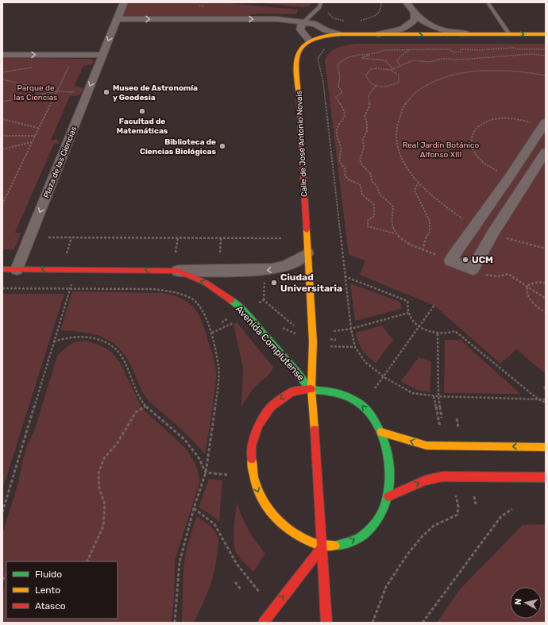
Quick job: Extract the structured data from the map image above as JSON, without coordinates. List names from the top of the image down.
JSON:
{
  "streets": {
    "street": ["Calle de José Antonio Novais", "Plaza de las Ciencias", "Avenida Complutense"]
  },
  "crossings": [
    ["Calle de José Antonio Novais", "Avenida Complutense"],
    ["Plaza de las Ciencias", "Avenida Complutense"]
  ],
  "one_way": ["Plaza de las Ciencias"],
  "parks": ["Parque de las Ciencias", "Real Jardín Botánico Alfonso XIII"],
  "places": [
    "Museo de Astronomía y Geodesia",
    "Facultad de Matemáticas",
    "Biblioteca de Ciencias Biológicas",
    "UCM",
    "Ciudad Universitaria"
  ],
  "legend": ["Fluido", "Lento", "Atasco"],
  "north": "left"
}
